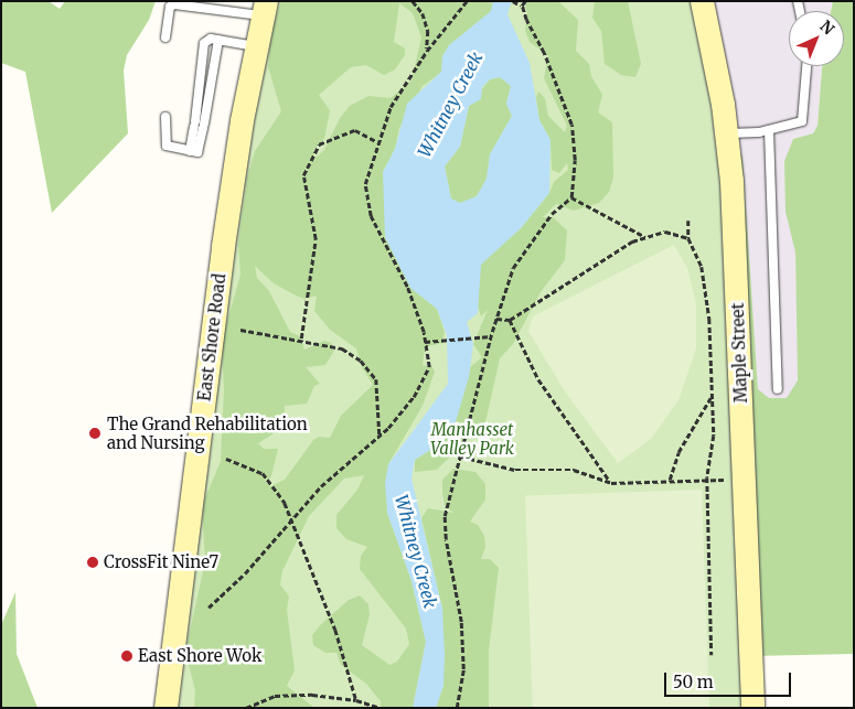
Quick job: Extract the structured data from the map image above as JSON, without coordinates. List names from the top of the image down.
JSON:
{
  "streets": {
    "street": ["East Shore Road", "Maple Street"]
  },
  "water": ["Whitney Creek"],
  "parks": ["Manhasset Valley Park"],
  "places": ["The Grand Rehabilitation and Nursing", "CrossFit Nine7", "East Shore Wok"],
  "scale_bar": "50 m",
  "north": "top right"
}
